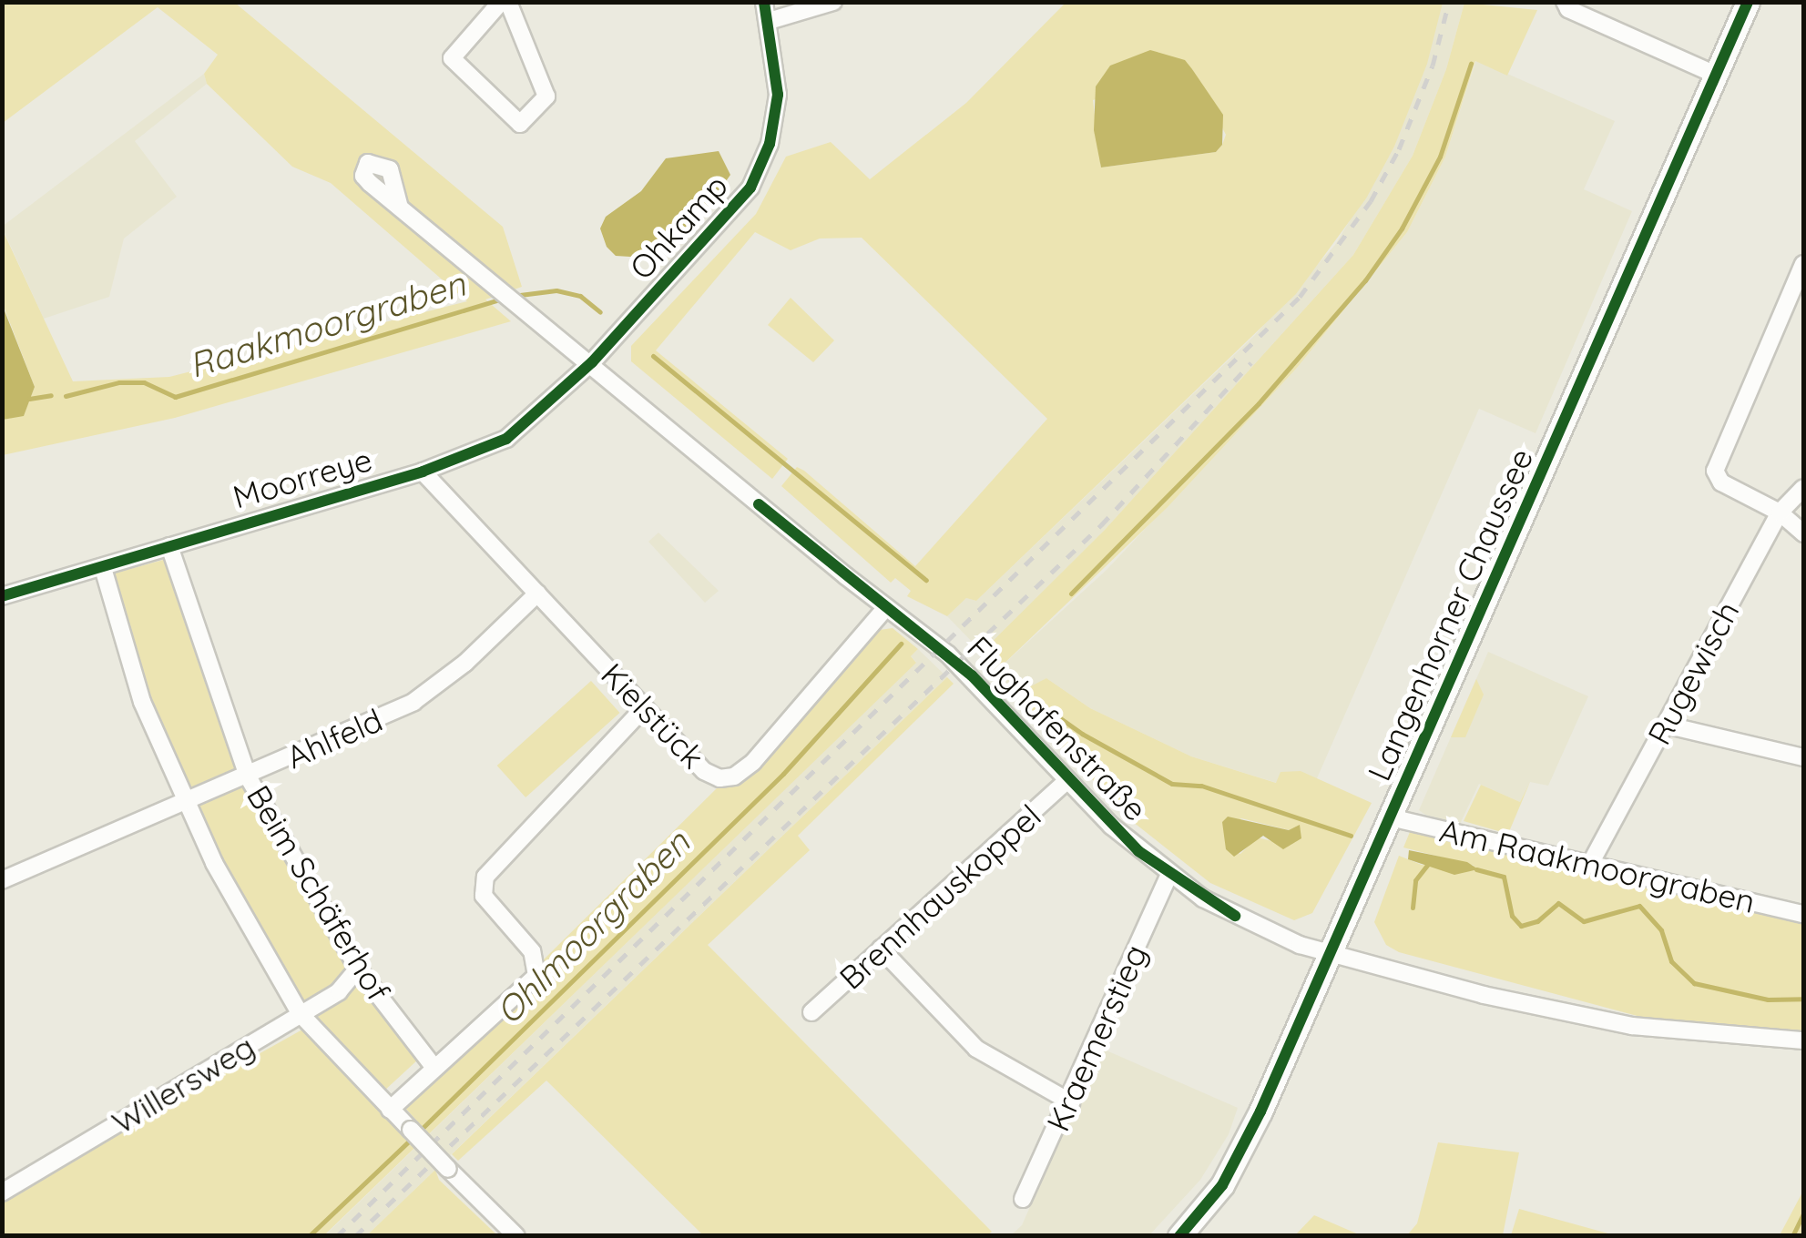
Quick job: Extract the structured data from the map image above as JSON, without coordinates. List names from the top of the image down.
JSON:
{
  "streets": {
    "main road": ["Langenhorner Chaussee"],
    "street": [
      "Ohkamp",
      "Moorreye",
      "Rugewisch",
      "Kielstück",
      "Flughafenstraße",
      "Ahlfeld",
      "Am Raakmoorgraben",
      "Beim Schäferhof",
      "Brennhauskoppel",
      "Kraemerstieg",
      "Willersweg"
    ]
  },
  "crossings": [
    ["Ohkamp", "Moorreye"],
    ["Ohkamp", "Flughafenstraße"],
    ["Moorreye", "Kielstück"],
    ["Moorreye", "Flughafenstraße"],
    ["Moorreye", "Beim Schäferhof"],
    ["Langenhorner Chaussee", "Flughafenstraße"],
    ["Langenhorner Chaussee", "Am Raakmoorgraben"],
    ["Rugewisch", "Am Raakmoorgraben"],
    ["Kielstück", "Flughafenstraße"],
    ["Kielstück", "Ahlfeld"],
    ["Flughafenstraße", "Brennhauskoppel"],
    ["Flughafenstraße", "Kraemerstieg"],
    ["Ahlfeld", "Beim Schäferhof"],
    ["Beim Schäferhof", "Willersweg"]
  ],
  "water": ["Raakmoorgraben", "Ohlmoorgraben"]
}
